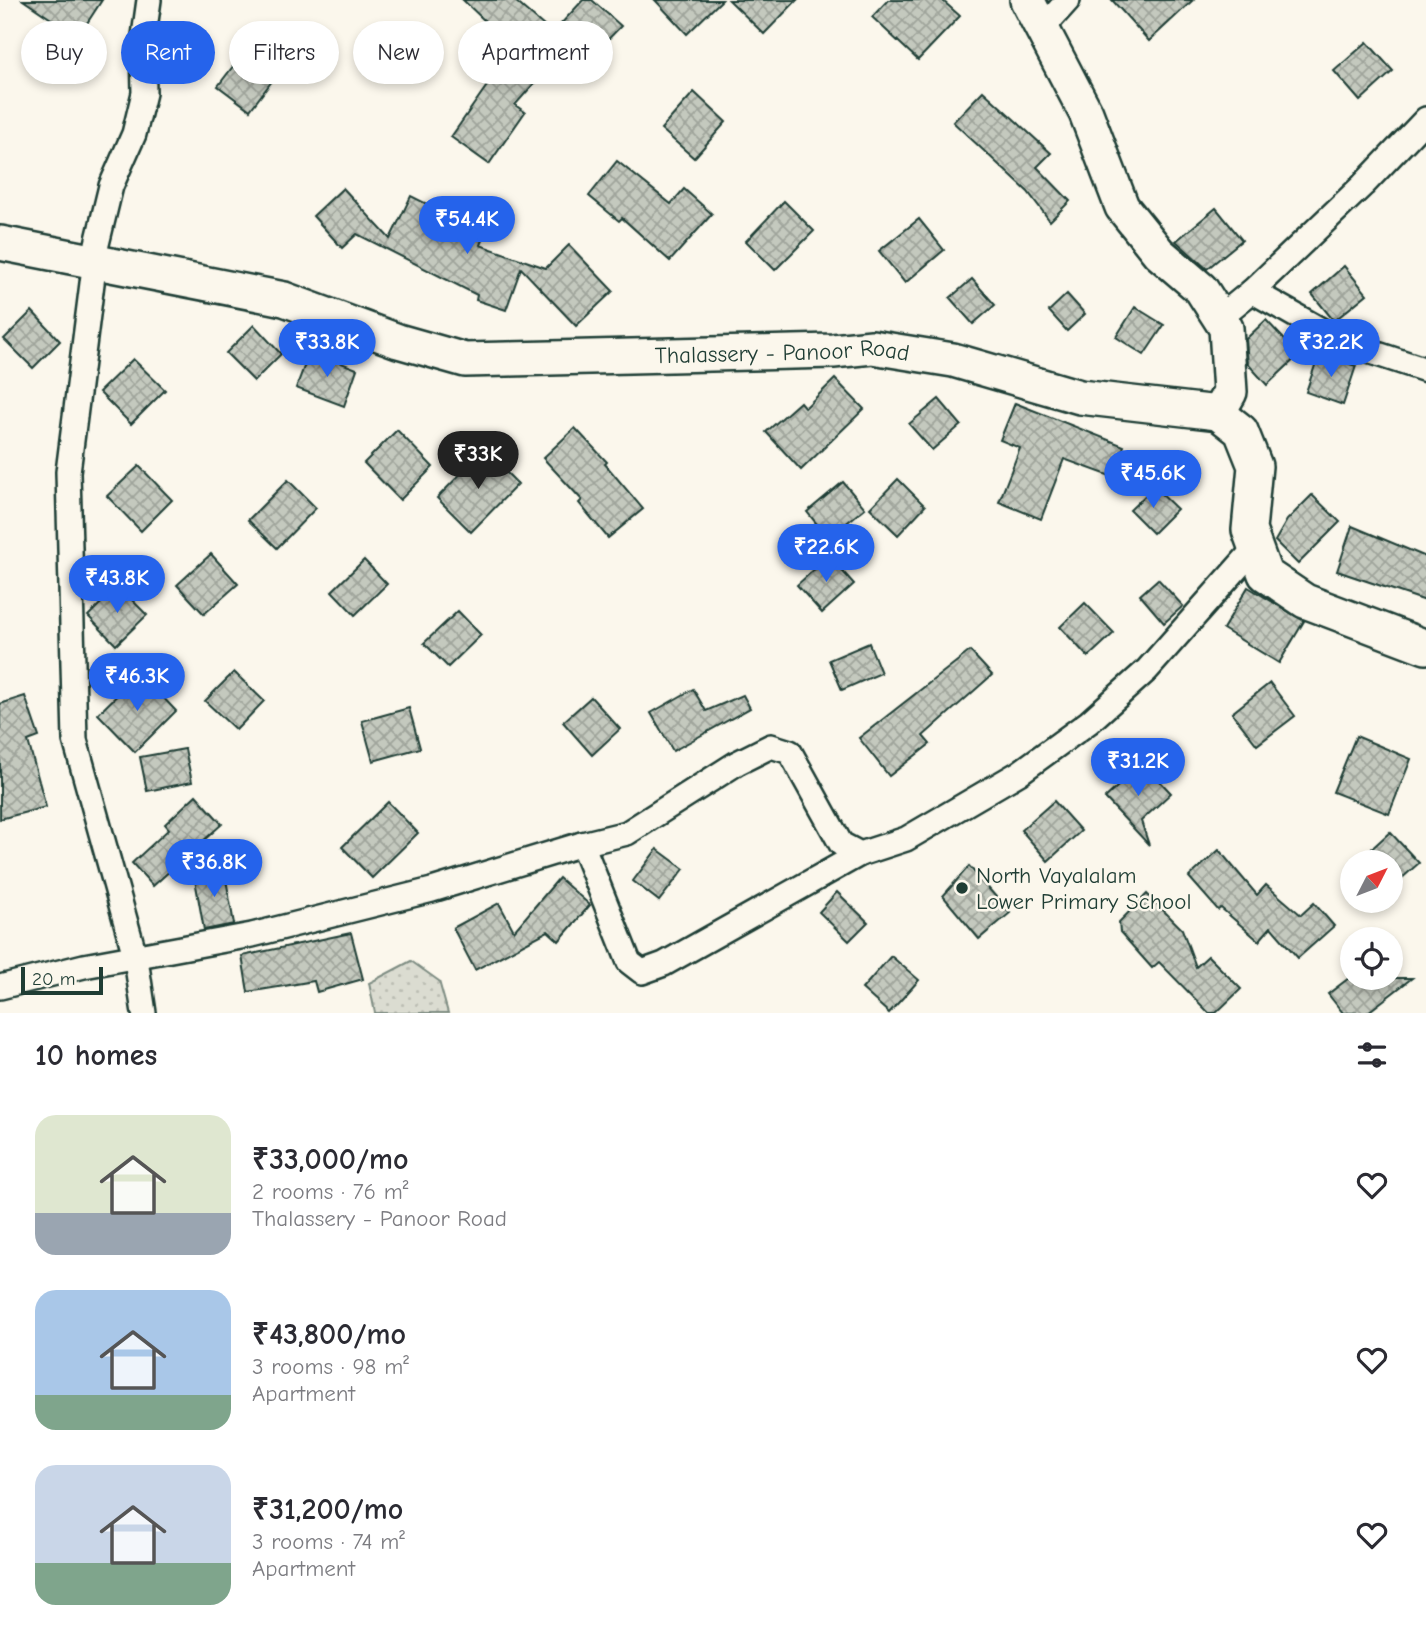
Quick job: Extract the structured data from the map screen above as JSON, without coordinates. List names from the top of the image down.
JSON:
{
  "streets": {
    "main road": ["Thalassery - Panoor Road"]
  },
  "places": ["North Vayalalam Lower Primary School"],
  "scale_bar": "20 m",
  "north": "top right",
  "page": {
    "chip": [
      "Buy",
      "Rent",
      "Filters",
      "New",
      "Apartment"
    ],
    "price": [
      "₹54.4K",
      "₹33.8K",
      "₹32.2K",
      "₹33K",
      "₹45.6K",
      "₹22.6K",
      "₹43.8K",
      "₹46.3K",
      "₹31.2K",
      "₹36.8K"
    ],
    "scale": "20 m",
    "heading": "10 homes",
    "list": [
      {
        "name": "₹33,000/mo",
        "note": "2 rooms · 76 m² · Thalassery - Panoor Road"
      },
      {
        "name": "₹43,800/mo",
        "note": "3 rooms · 98 m² · Apartment"
      },
      {
        "name": "₹31,200/mo",
        "note": "3 rooms · 74 m² · Apartment"
      }
    ]
  }
}
